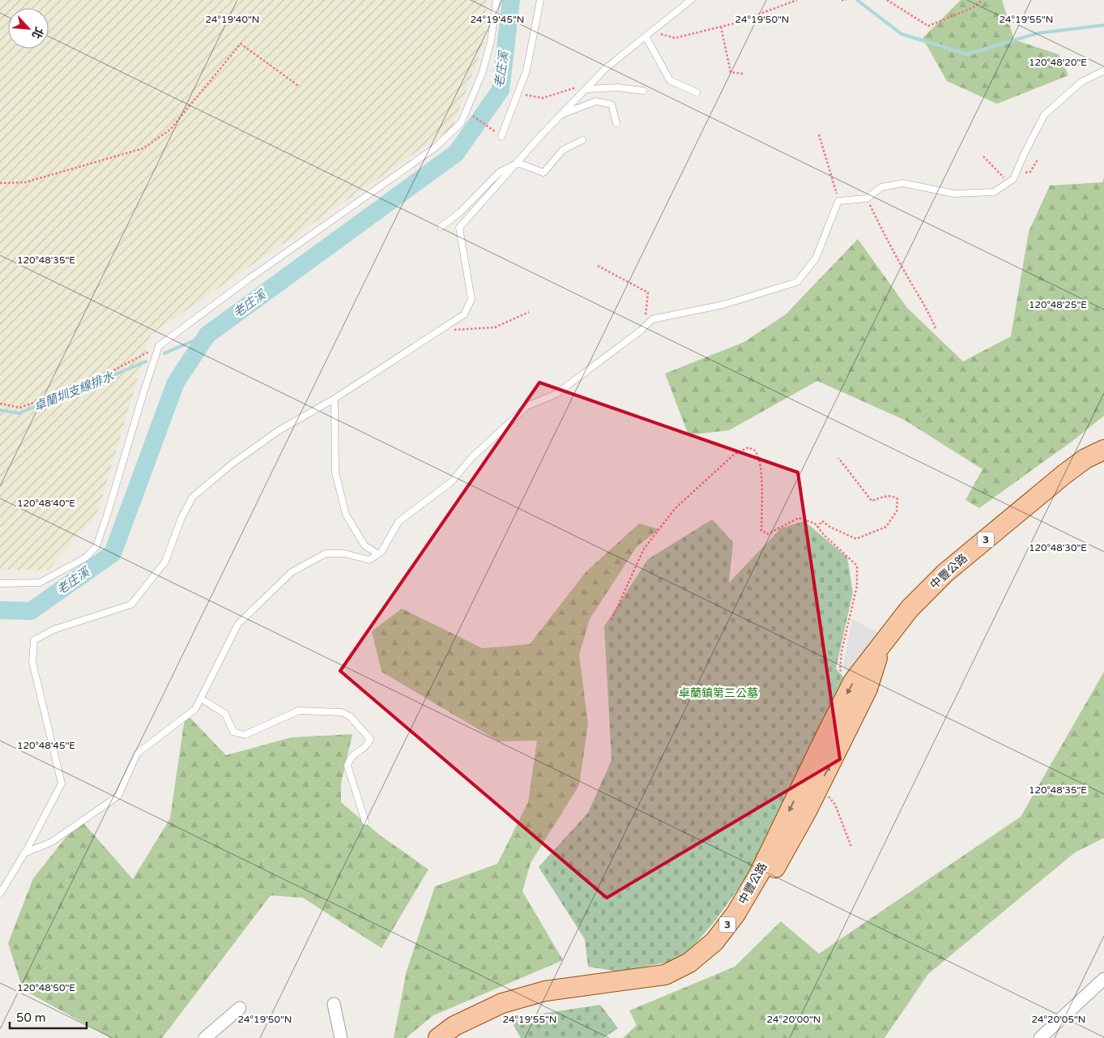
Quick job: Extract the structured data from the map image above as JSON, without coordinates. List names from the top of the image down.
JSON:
{
  "streets": {
    "main road": ["3", "中豐公路"]
  },
  "water": ["老庄溪", "卓蘭圳支線排水"],
  "parks": ["卓蘭鎮第三公墓"],
  "scale_bar": "50 m",
  "north": "bottom right",
  "coordinates": [
    "24°19'40\"N",
    "24°19'45\"N",
    "24°19'50\"N",
    "24°19'55\"N",
    "120°48'20\"E",
    "120°48'35\"E",
    "120°48'25\"E",
    "120°48'40\"E",
    "120°48'30\"E",
    "120°48'45\"E",
    "120°48'50\"E",
    "24°20'00\"N",
    "24°20'05\"N"
  ]
}
